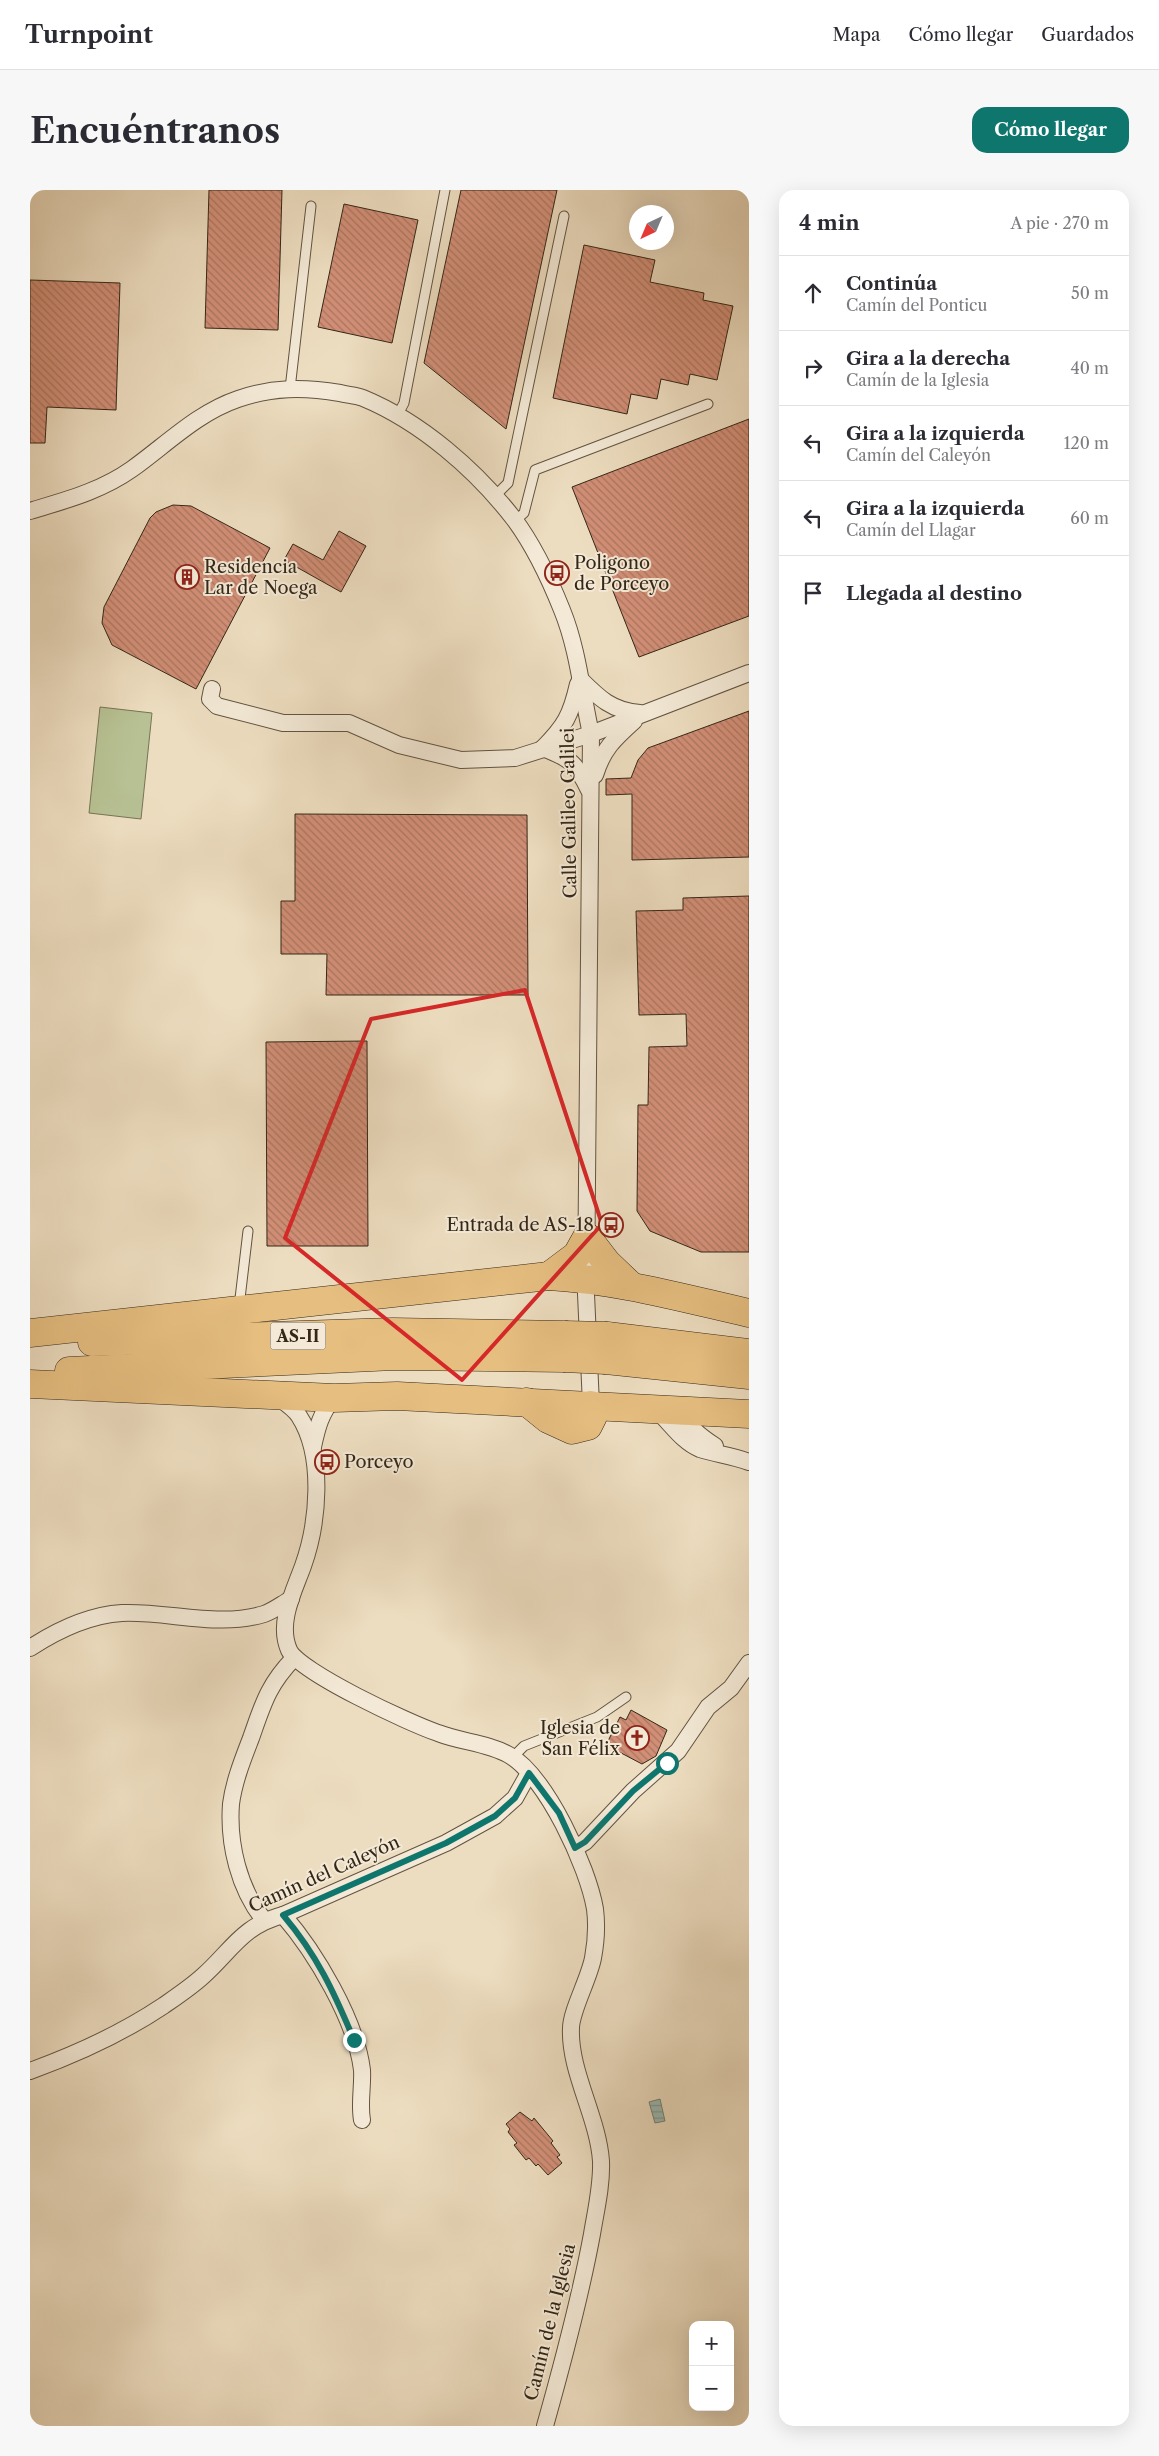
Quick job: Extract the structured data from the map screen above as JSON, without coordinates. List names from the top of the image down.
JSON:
{
  "streets": {
    "highway": ["AS-II"],
    "street": ["Calle Galileo Galilei", "Camín del Caleyón", "Camín de la Iglesia"]
  },
  "crossings": [
    ["Camín del Caleyón", "Camín de la Iglesia"]
  ],
  "places": {
    "bus stop": ["Poligono de Porceyo", "Entrada de AS-18", "Porceyo"],
    "building": ["Residencia Lar de Noega"],
    "church": ["Iglesia de San Félix"]
  },
  "north": "bottom left",
  "page": {
    "header": "Turnpoint",
    "nav": ["Mapa", "Cómo llegar", "Guardados"],
    "buttons": "Cómo llegar",
    "title": "Encuéntranos",
    "heading": ["4 min", "A pie · 270 m"],
    "list": [
      ["Continúa", "Camín del Ponticu", "50 m"],
      ["Gira a la derecha", "Camín de la Iglesia", "40 m"],
      ["Gira a la izquierda", "Camín del Caleyón", "120 m"],
      ["Gira a la izquierda", "Camín del Llagar", "60 m"],
      "Llegada al destino"
    ],
    "map_buttons": ["+", "−"]
  }
}
